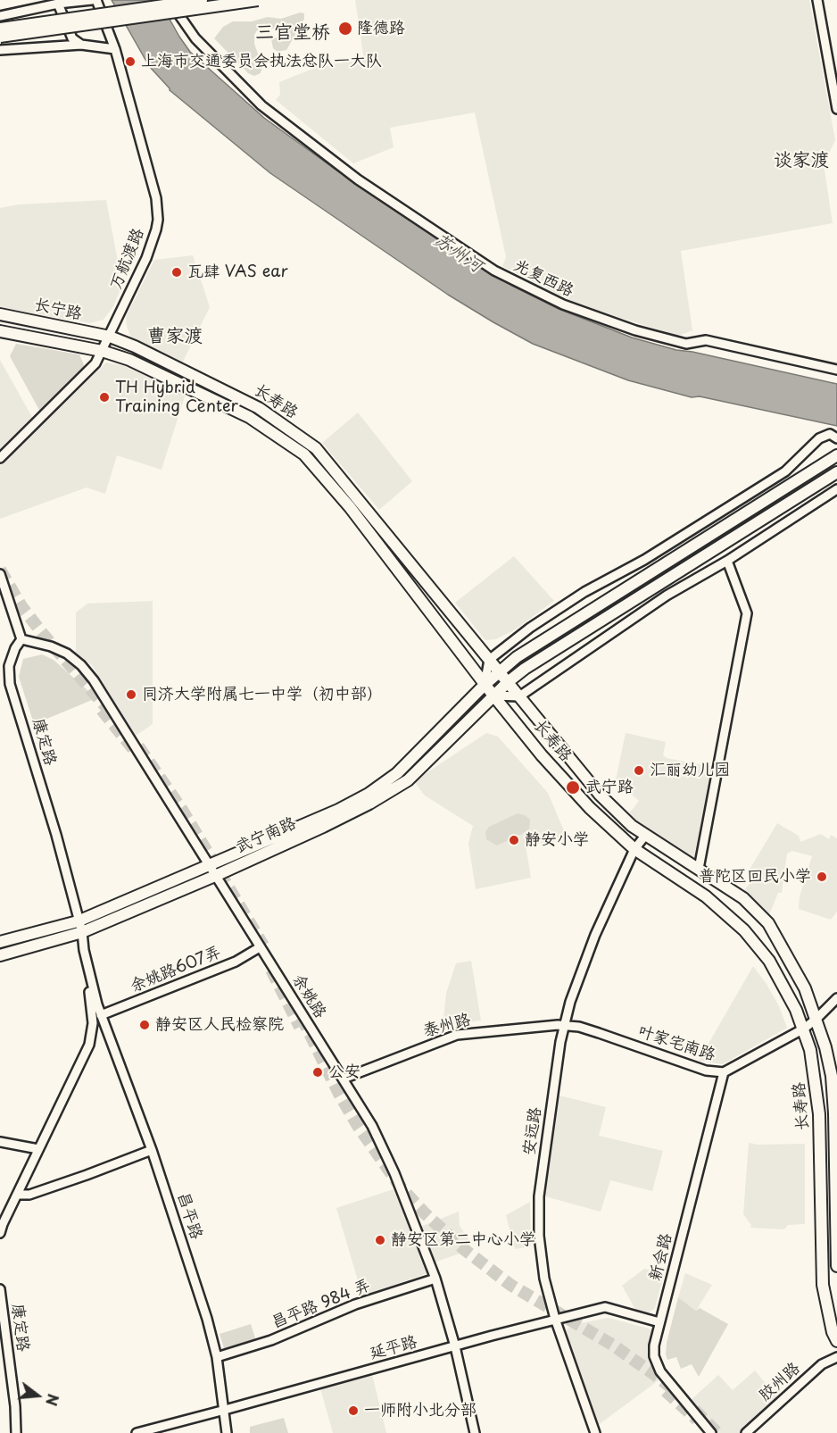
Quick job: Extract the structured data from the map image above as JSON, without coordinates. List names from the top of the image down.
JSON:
{
  "streets": {
    "main road": ["长宁路", "长寿路", "武宁南路"],
    "street": [
      "万航渡路",
      "光复西路",
      "康定路",
      "余姚路607弄",
      "余姚路",
      "泰州路",
      "叶家宅南路",
      "安远路",
      "昌平路",
      "新会路",
      "昌平路 984 弄",
      "延平路",
      "胶州路"
    ]
  },
  "crossings": [
    ["万航渡路", "长宁路"],
    ["万航渡路", "长寿路"],
    ["长宁路", "长寿路"],
    ["长寿路", "武宁南路"],
    ["长寿路", "叶家宅南路"],
    ["长寿路", "安远路"],
    ["康定路", "武宁南路"],
    ["康定路", "余姚路607弄"],
    ["康定路", "余姚路"],
    ["康定路", "昌平路"],
    ["武宁南路", "余姚路"],
    ["余姚路607弄", "余姚路"],
    ["余姚路607弄", "昌平路"],
    ["余姚路", "泰州路"],
    ["余姚路", "昌平路 984 弄"],
    ["余姚路", "延平路"],
    ["泰州路", "叶家宅南路"],
    ["泰州路", "安远路"],
    ["叶家宅南路", "安远路"],
    ["叶家宅南路", "新会路"],
    ["安远路", "延平路"],
    ["昌平路", "昌平路 984 弄"],
    ["昌平路", "延平路"],
    ["新会路", "延平路"]
  ],
  "districts": ["三官堂桥", "谈家渡", "曹家渡"],
  "water": ["苏州河"],
  "places": [
    "隆德路",
    "上海市交通委员会执法总队一大队",
    "瓦肆 VAS ear",
    "TH Hybrid Training Center",
    "同济大学附属七一中学（初中部）",
    "汇丽幼儿园",
    "武宁路",
    "静安小学",
    "普陀区回民小学",
    "静安区人民检察院",
    "公安",
    "静安区第二中心小学",
    "一师附小北分部"
  ],
  "north": "right"
}
